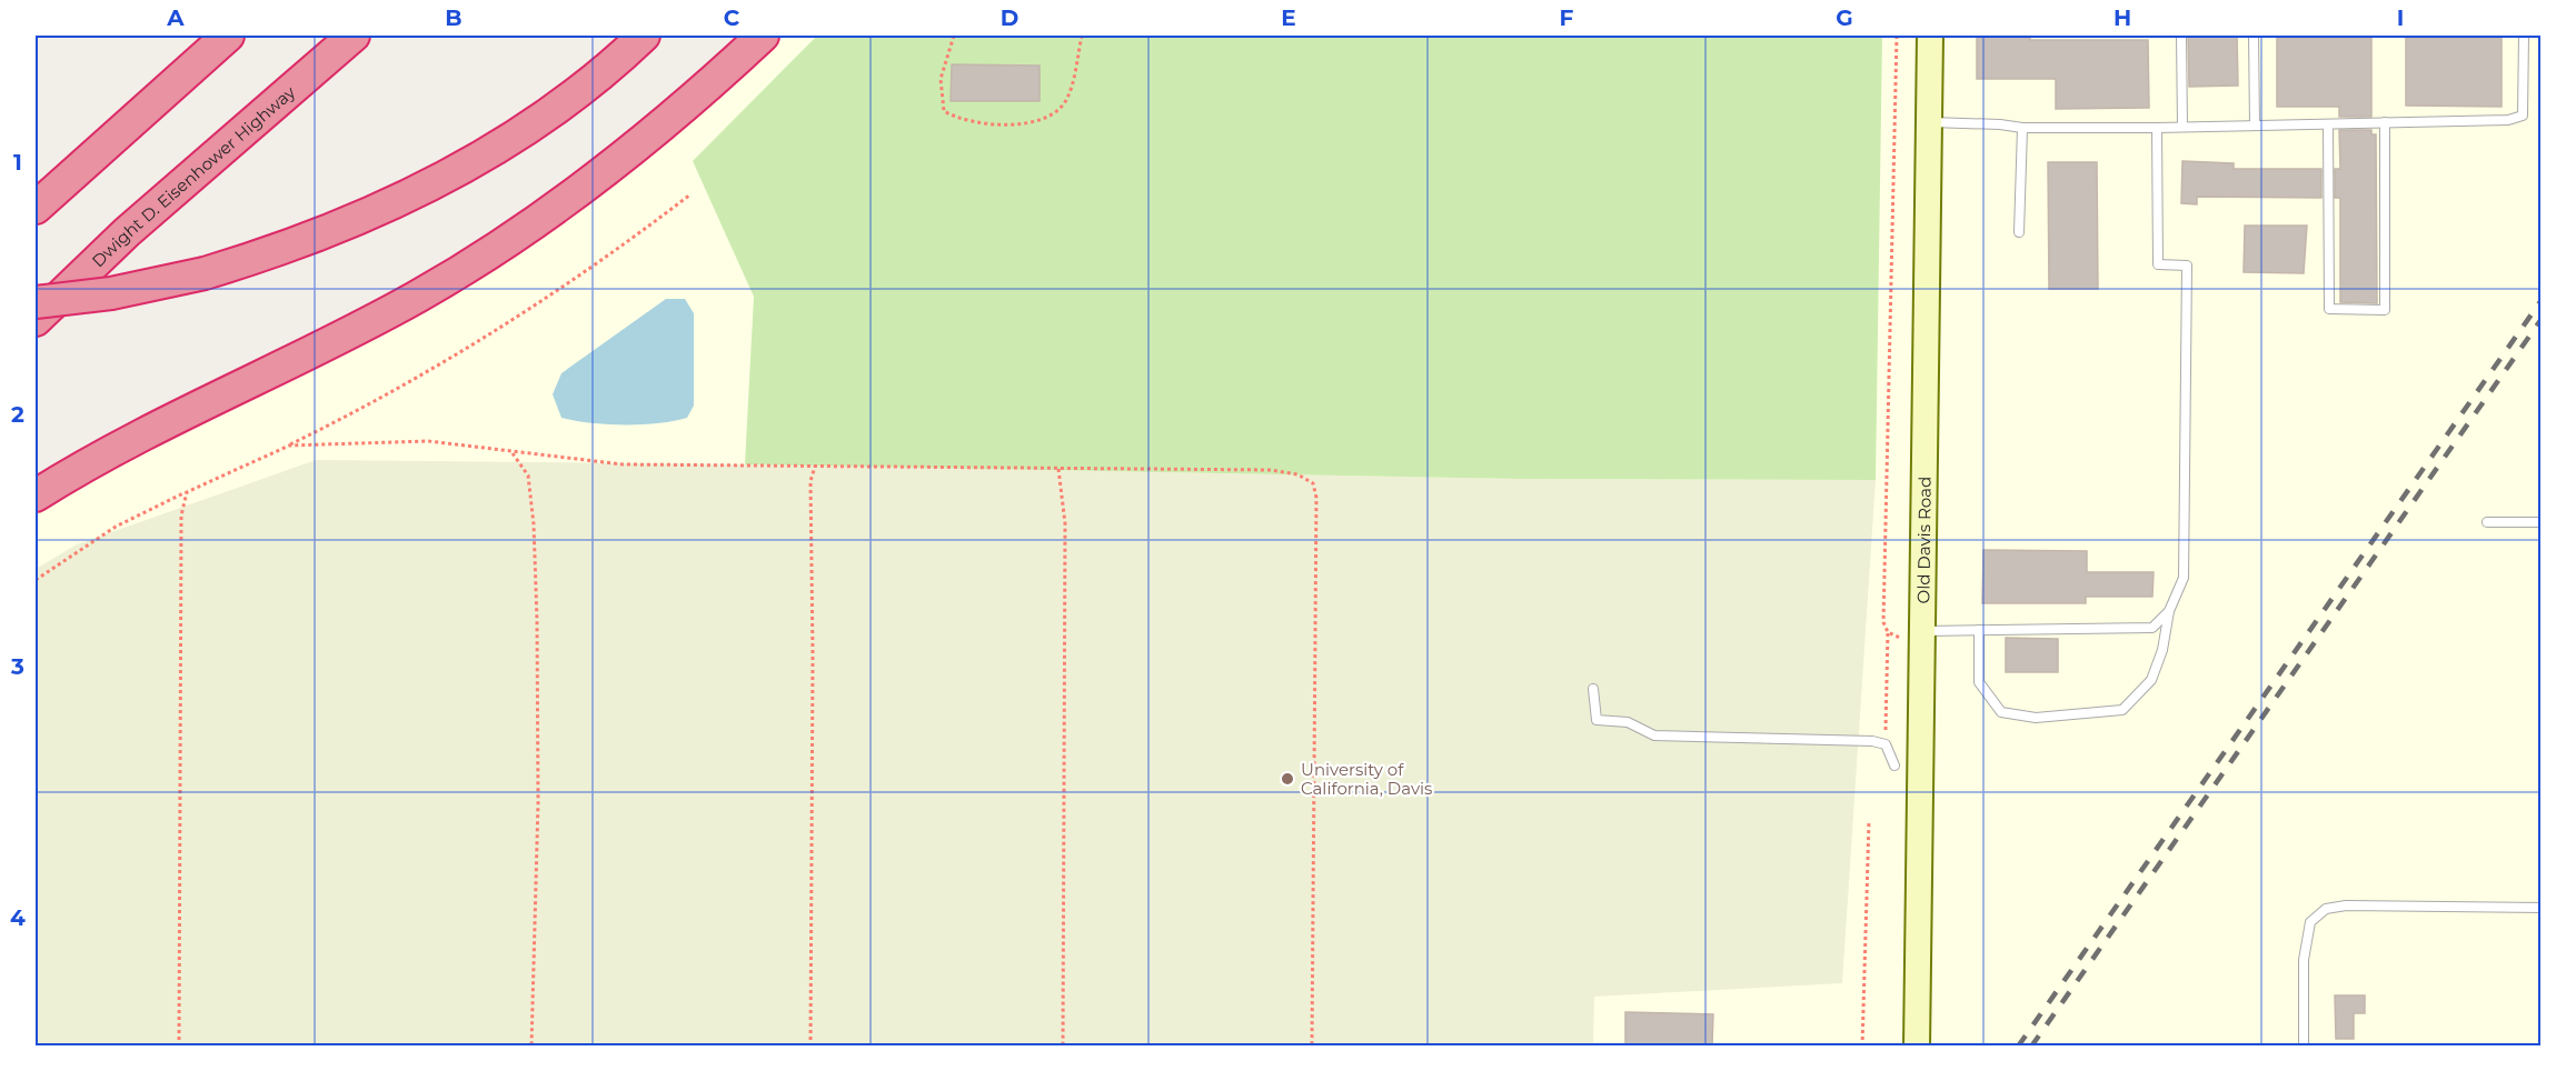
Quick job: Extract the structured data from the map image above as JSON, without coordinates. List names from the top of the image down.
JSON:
{
  "streets": {
    "highway": ["Dwight D. Eisenhower Highway"],
    "street": ["Old Davis Road"]
  },
  "places": ["University of California, Davis"],
  "grid": {
    "columns": [
      "A",
      "B",
      "C",
      "D",
      "E",
      "F",
      "G",
      "H",
      "I"
    ],
    "rows": [
      "1",
      "2",
      "3",
      "4"
    ]
  }
}
